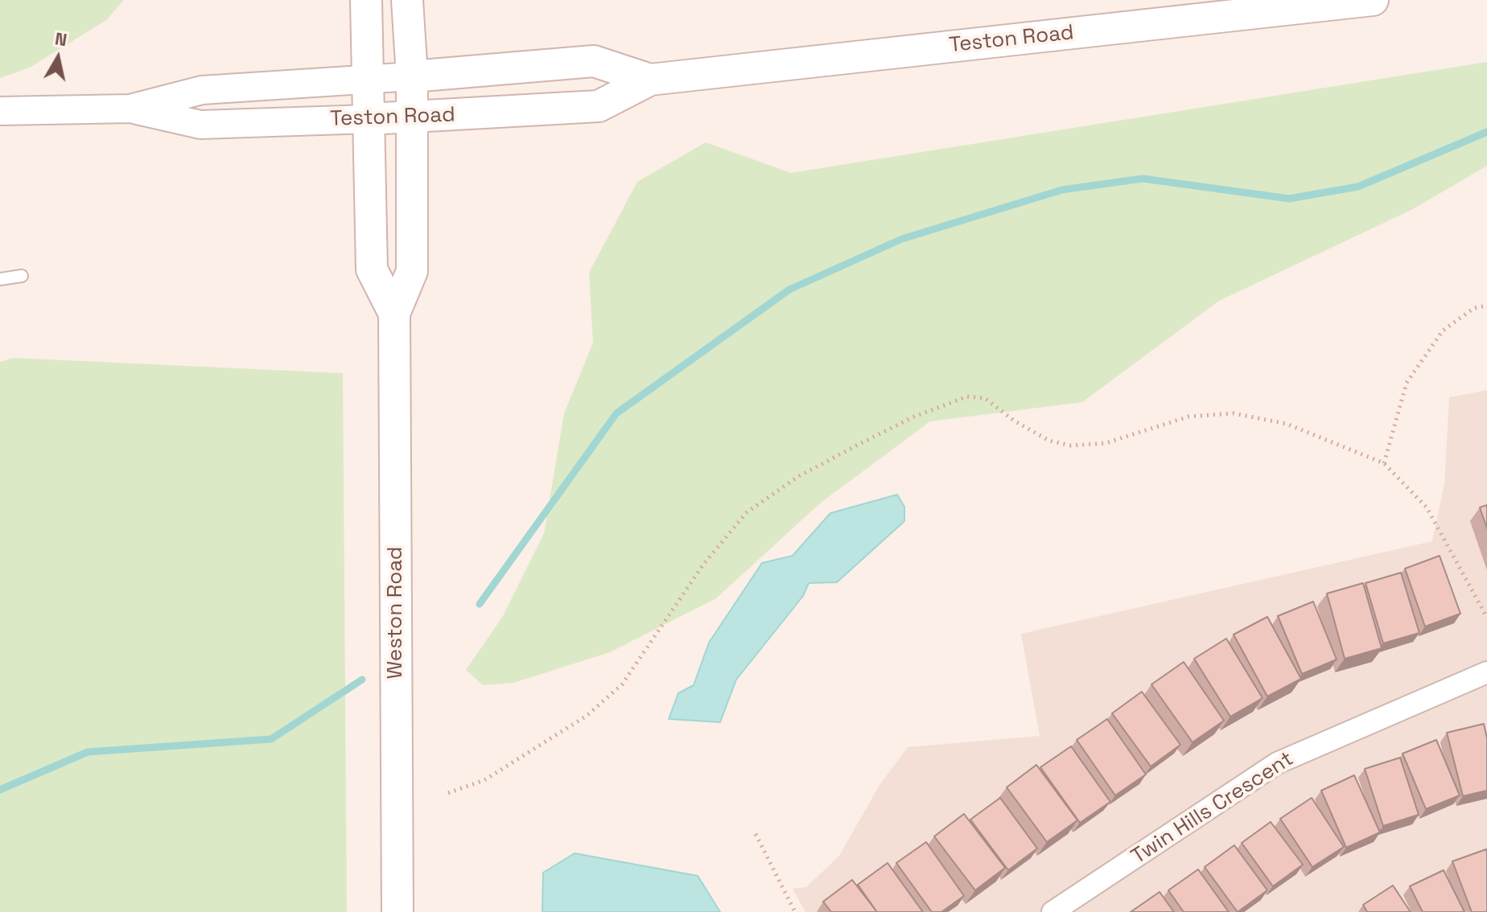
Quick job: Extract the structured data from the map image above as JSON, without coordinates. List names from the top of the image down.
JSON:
{
  "streets": {
    "main road": ["Teston Road", "Weston Road"],
    "street": ["Twin Hills Crescent"]
  },
  "crossings": [
    ["Teston Road", "Weston Road"]
  ],
  "north": "top"
}
